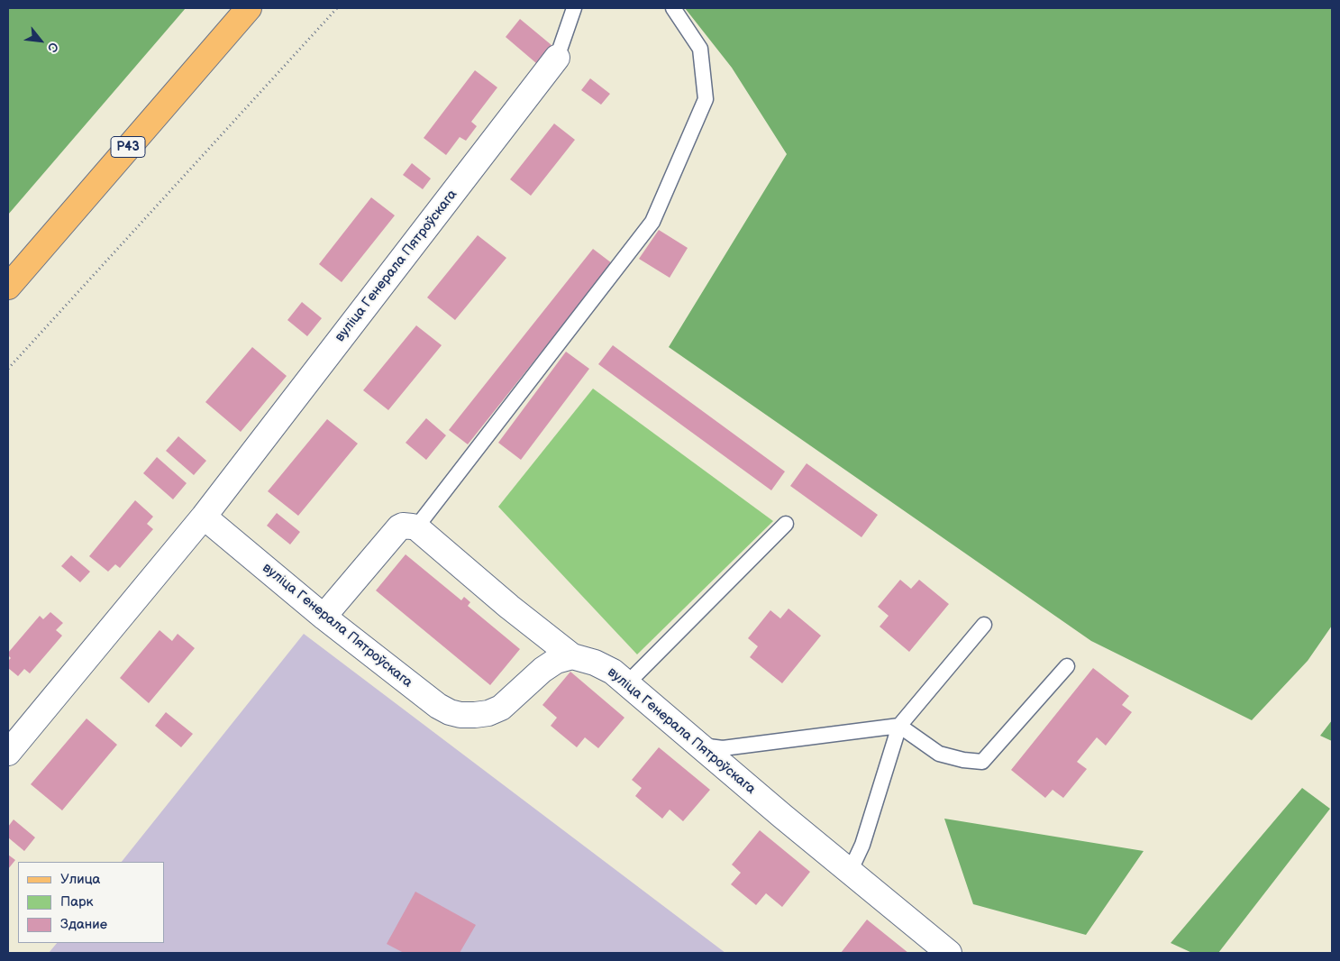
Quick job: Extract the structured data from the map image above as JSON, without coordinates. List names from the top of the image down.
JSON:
{
  "streets": {
    "main road": ["Р43"],
    "street": ["вуліца Генерала Пятроўскага"]
  },
  "legend": ["Улица", "Парк", "Здание"],
  "north": "bottom right"
}
